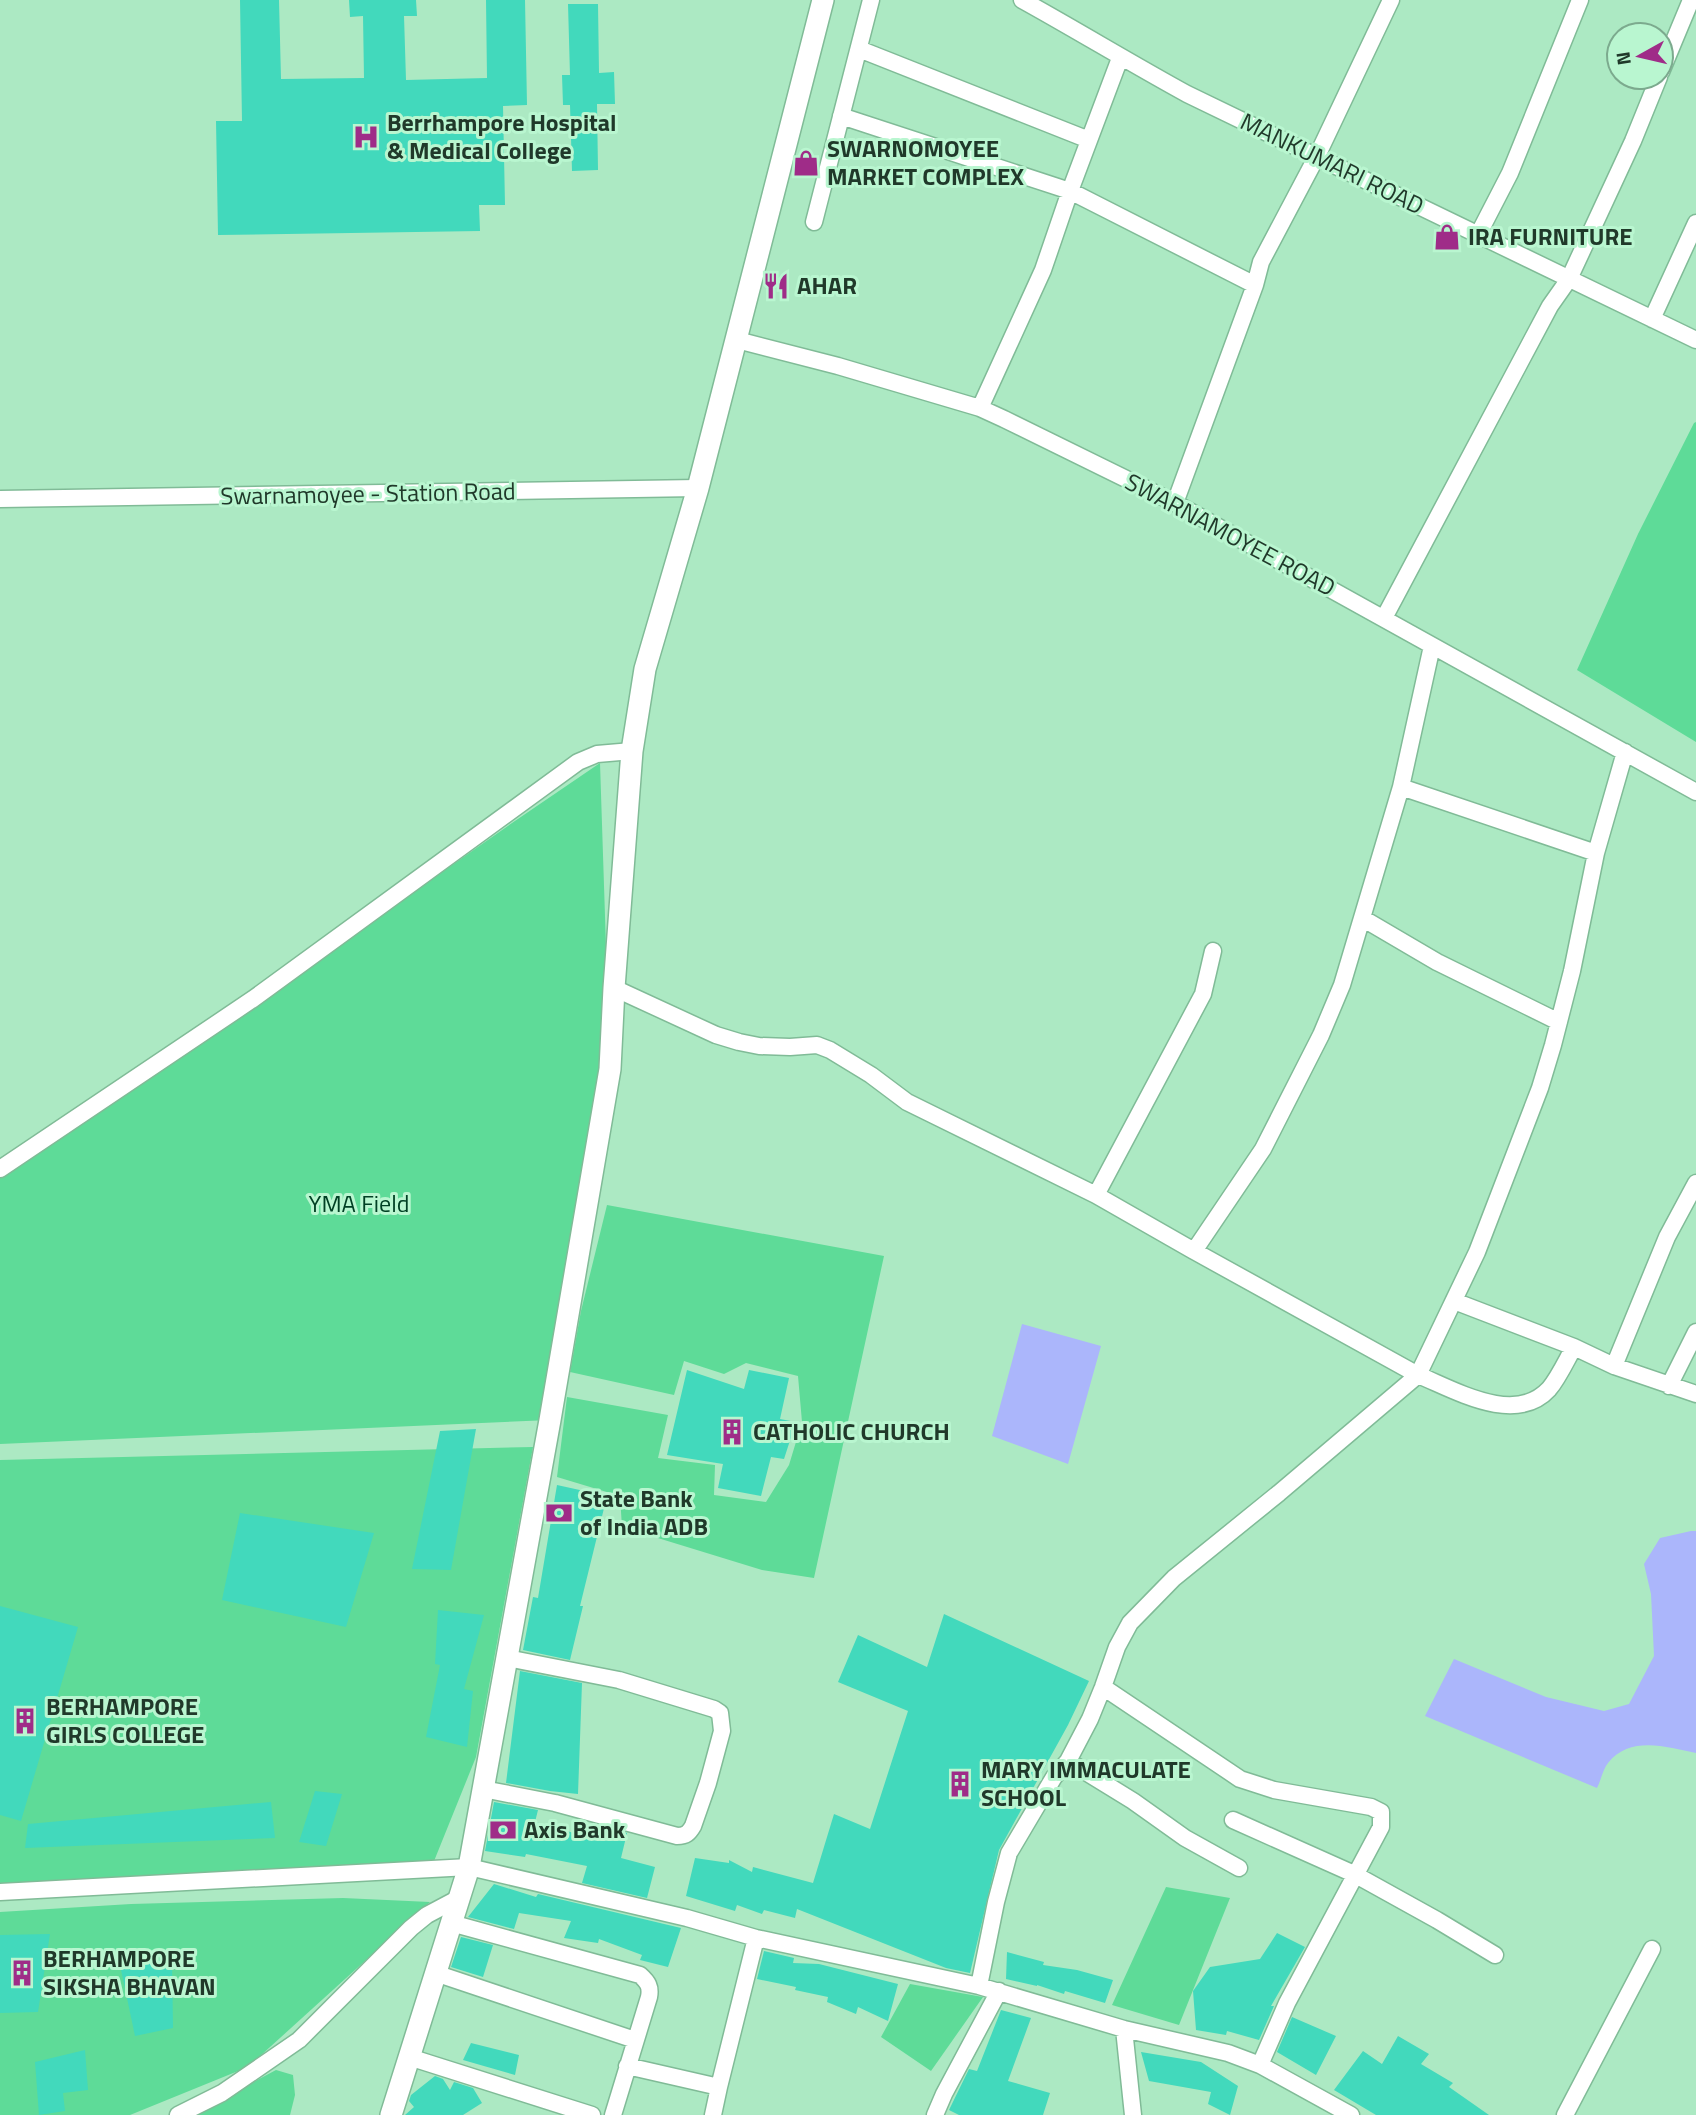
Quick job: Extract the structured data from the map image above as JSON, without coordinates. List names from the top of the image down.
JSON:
{
  "streets": {
    "street": ["MANKUMARI ROAD", "Swarnamoyee - Station Road", "SWARNAMOYEE ROAD"]
  },
  "parks": ["YMA Field"],
  "places": {
    "hospital": ["Berrhampore Hospital & Medical College"],
    "shop": ["SWARNOMOYEE MARKET COMPLEX", "IRA FURNITURE"],
    "restaurant": ["AHAR"],
    "building": [
      "CATHOLIC CHURCH",
      "BERHAMPORE GIRLS COLLEGE",
      "MARY IMMACULATE SCHOOL",
      "BERHAMPORE SIKSHA BHAVAN"
    ],
    "bank": ["State Bank of India ADB", "Axis Bank"]
  },
  "north": "left"
}
